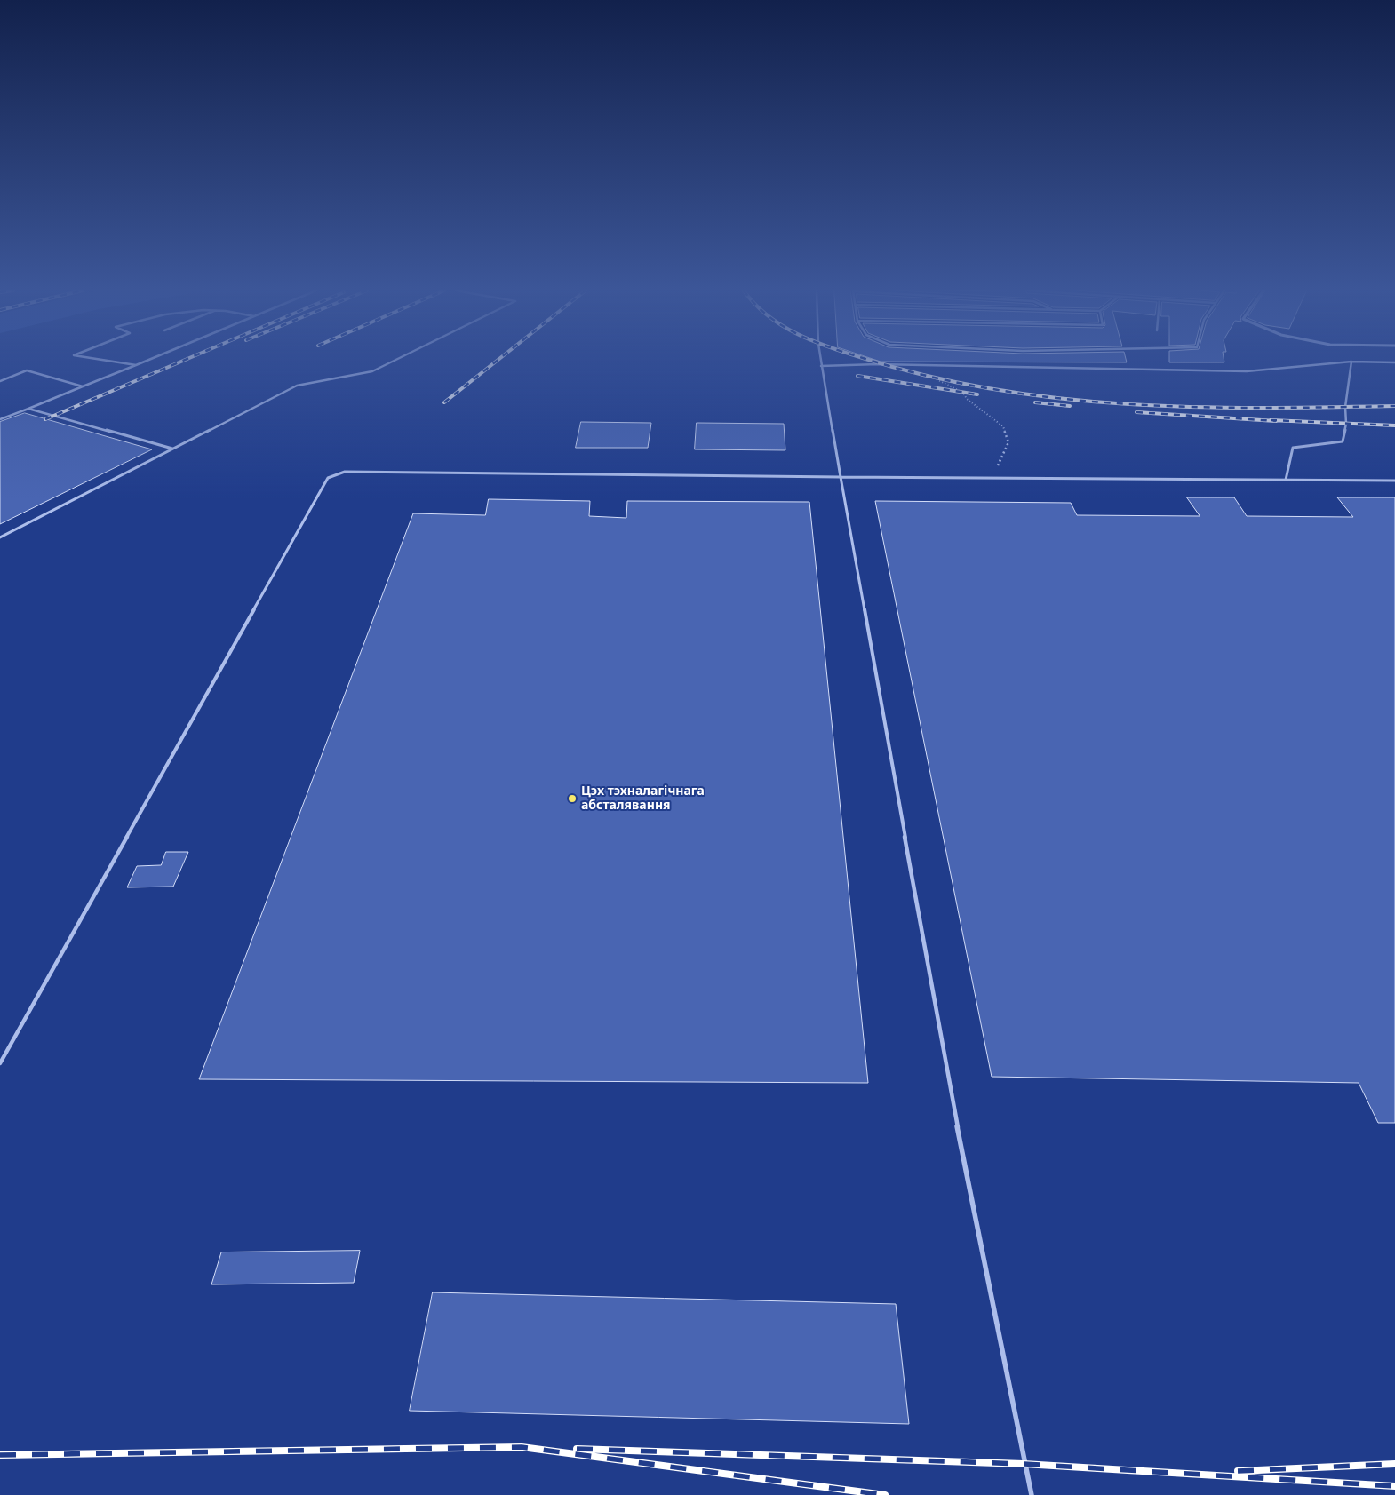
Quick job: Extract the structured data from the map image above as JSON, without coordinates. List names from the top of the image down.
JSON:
{
  "places": ["Цэх тэхналагічнага абсталявання"]
}
